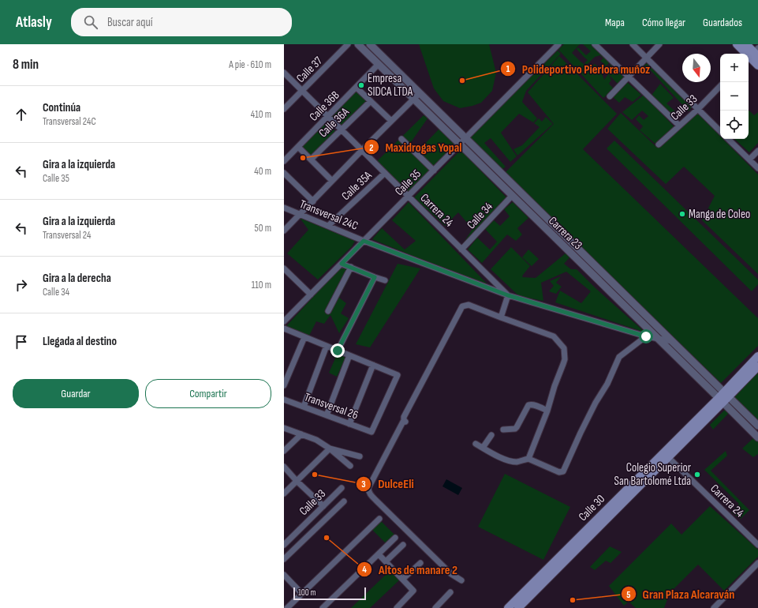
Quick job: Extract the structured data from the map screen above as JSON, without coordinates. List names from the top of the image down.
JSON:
{
  "streets": {
    "main road": ["Calle 30"],
    "street": [
      "Calle 37",
      "Calle 36B",
      "Calle 33",
      "Calle 36A",
      "Calle 35",
      "Calle 35A",
      "Carrera 24",
      "Transversal 24C",
      "Calle 34",
      "Carrera 23",
      "Transversal 26"
    ]
  },
  "crossings": [
    ["Calle 37", "Carrera 24"],
    ["Calle 36B", "Carrera 24"],
    ["Calle 36B", "Carrera 23"],
    ["Calle 36A", "Carrera 24"],
    ["Calle 35", "Carrera 24"],
    ["Calle 35", "Transversal 24C"],
    ["Calle 35", "Carrera 23"],
    ["Calle 35A", "Carrera 24"],
    ["Calle 35A", "Transversal 24C"],
    ["Carrera 24", "Transversal 24C"],
    ["Carrera 24", "Calle 34"],
    ["Carrera 24", "Calle 30"],
    ["Transversal 24C", "Carrera 23"],
    ["Calle 34", "Carrera 23"],
    ["Carrera 23", "Calle 30"]
  ],
  "places": [
    "Polideportivo Pierlora muñoz",
    "Empresa SIDCA LTDA",
    "Maxidrogas Yopal",
    "Manga de Coleo",
    "DulceEli",
    "Colegio Superior San Bartolomé Ltda",
    "Altos de manare 2",
    "Gran Plaza Alcaraván"
  ],
  "scale_bar": "100 m",
  "north": "bottom",
  "page": {
    "header": "Atlasly",
    "search": "Buscar aquí",
    "nav": ["Mapa", "Cómo llegar", "Guardados"],
    "heading": ["8 min", "A pie · 610 m"],
    "map_buttons": ["+", "−"],
    "list": [
      ["Continúa", "Transversal 24C", "410 m"],
      ["Gira a la izquierda", "Calle 35", "40 m"],
      ["Gira a la izquierda", "Transversal 24", "50 m"],
      ["Gira a la derecha", "Calle 34", "110 m"],
      "Llegada al destino"
    ],
    "buttons": ["Guardar", "Compartir"],
    "scale": "100 m"
  }
}
